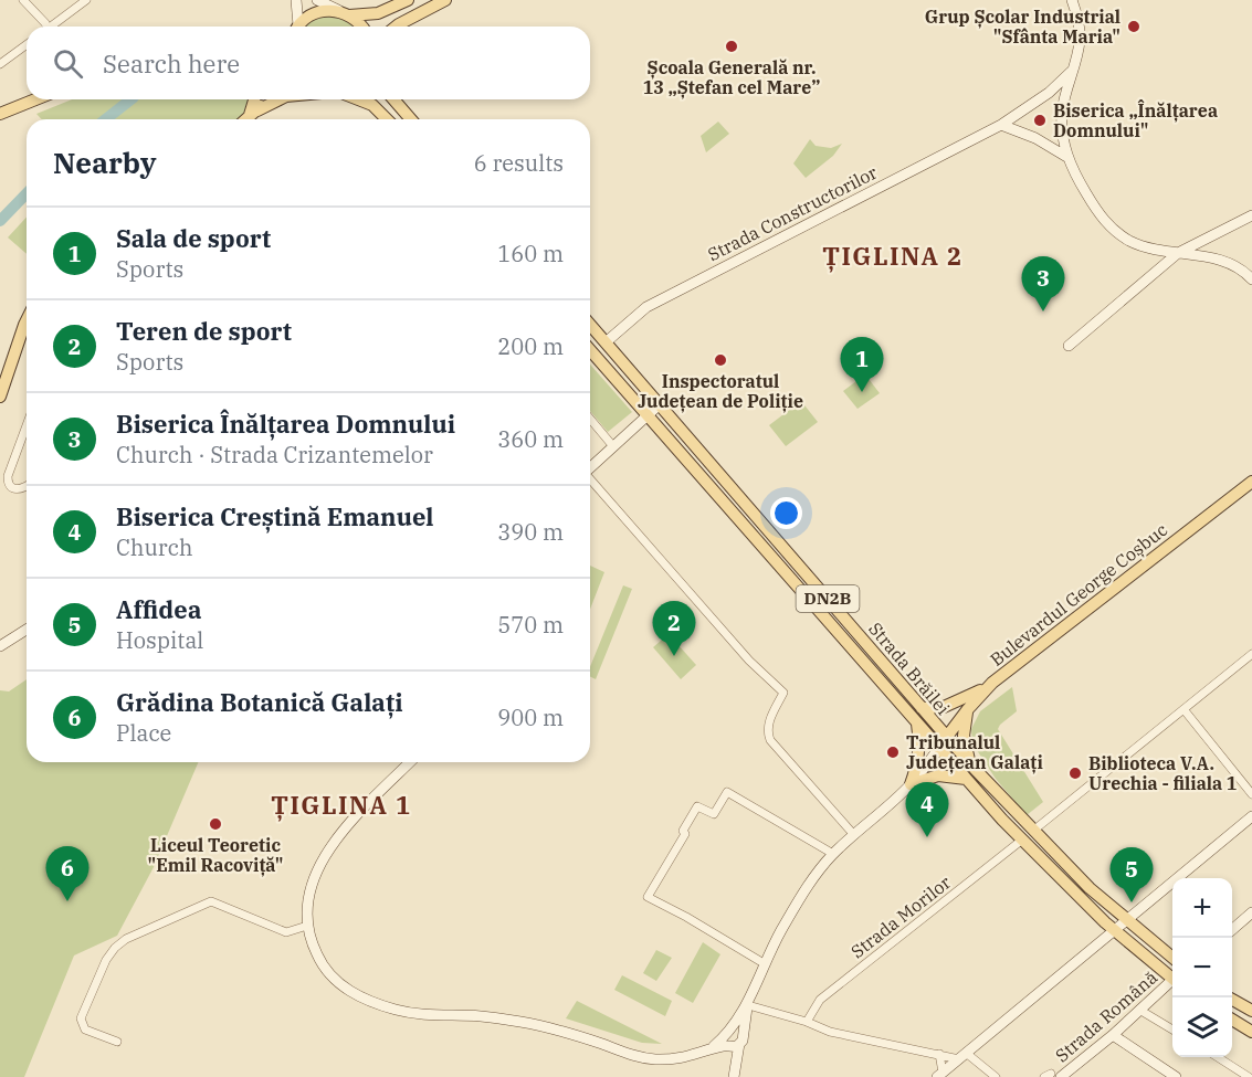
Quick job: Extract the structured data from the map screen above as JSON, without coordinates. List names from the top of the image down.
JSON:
{
  "streets": {
    "main road": ["Bulevardul George Coșbuc", "DN2B", "Strada Brăilei"],
    "street": ["Strada Constructorilor", "Strada Morilor", "Strada Română"]
  },
  "crossings": [
    ["Strada Constructorilor", "Strada Brăilei"],
    ["Bulevardul George Coșbuc", "Strada Brăilei"],
    ["Strada Brăilei", "Strada Morilor"]
  ],
  "districts": ["ȚIGLINA 2", "ȚIGLINA 1"],
  "places": [
    "Grup Școlar Industrial \"Sfânta Maria\"",
    "Școala Generală nr. 13 „Ștefan cel Mare”",
    "Biserica „Înălțarea Domnului\"",
    "Inspectoratul Județean de Poliție",
    "Tribunalul Județean Galați",
    "Biblioteca V.A. Urechia - filiala 1",
    "Liceul Teoretic \"Emil Racoviță\""
  ],
  "page": {
    "search": "Search here",
    "heading": ["Nearby", "6 results"],
    "list": [
      {
        "mark": "1",
        "name": "Sala de sport",
        "note": "Sports",
        "value": "160 m"
      },
      {
        "mark": "2",
        "name": "Teren de sport",
        "note": "Sports",
        "value": "200 m"
      },
      {
        "mark": "3",
        "name": "Biserica Înălțarea Domnului",
        "note": "Church · Strada Crizantemelor",
        "value": "360 m"
      },
      {
        "mark": "4",
        "name": "Biserica Creștină Emanuel",
        "note": "Church",
        "value": "390 m"
      },
      {
        "mark": "5",
        "name": "Affidea",
        "note": "Hospital",
        "value": "570 m"
      },
      {
        "mark": "6",
        "name": "Grădina Botanică Galați",
        "note": "Place",
        "value": "900 m"
      }
    ],
    "pins": [
      "3",
      "1",
      "2",
      "4",
      "6",
      "5"
    ],
    "map_buttons": ["+", "−"]
  }
}
